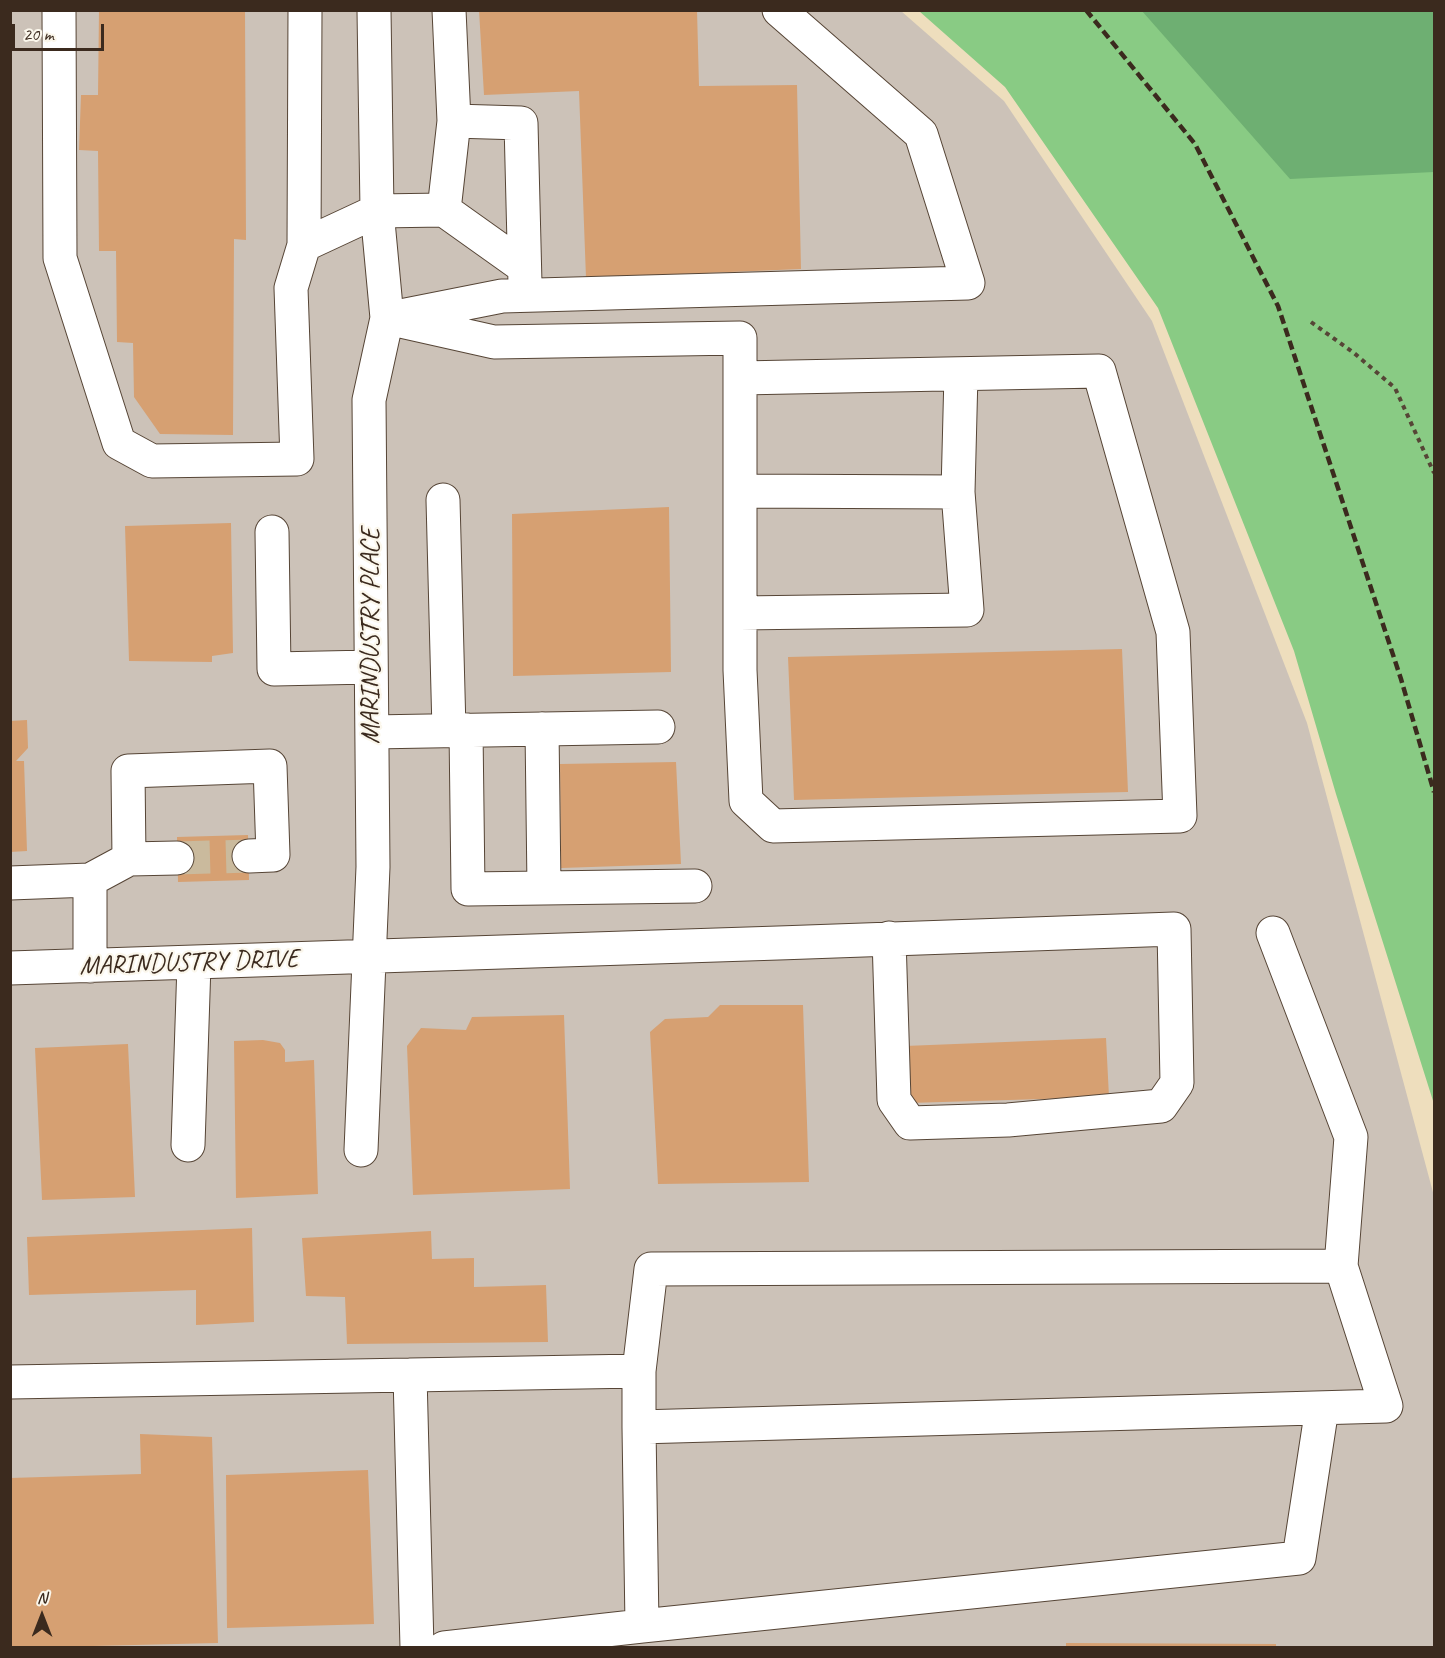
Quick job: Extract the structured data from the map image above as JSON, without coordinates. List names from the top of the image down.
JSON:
{
  "streets": {
    "street": ["MARINDUSTRY PLACE", "MARINDUSTRY DRIVE"]
  },
  "crossings": [
    ["MARINDUSTRY PLACE", "MARINDUSTRY DRIVE"]
  ],
  "scale_bar": "20 m",
  "north": "top"
}
